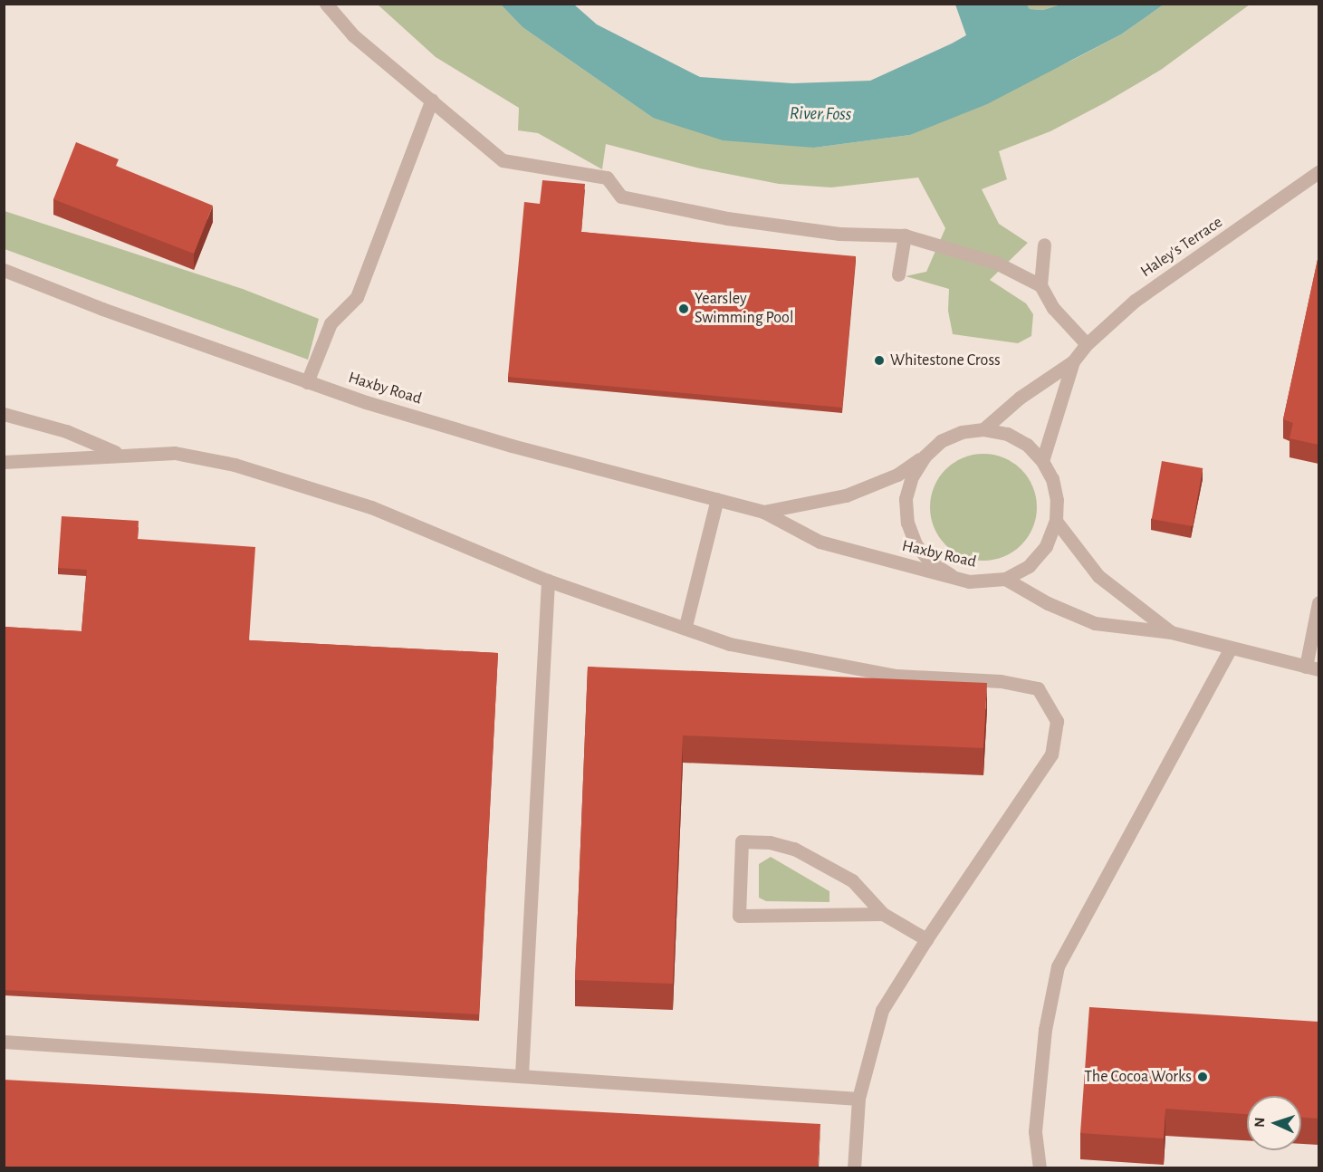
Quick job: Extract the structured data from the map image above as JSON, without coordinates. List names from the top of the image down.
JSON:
{
  "streets": {
    "street": ["Haley's Terrace", "Haxby Road"]
  },
  "crossings": [
    ["Haley's Terrace", "Haxby Road"]
  ],
  "water": ["River Foss"],
  "places": ["Yearsley Swimming Pool", "Whitestone Cross", "The Cocoa Works"],
  "north": "left"
}
